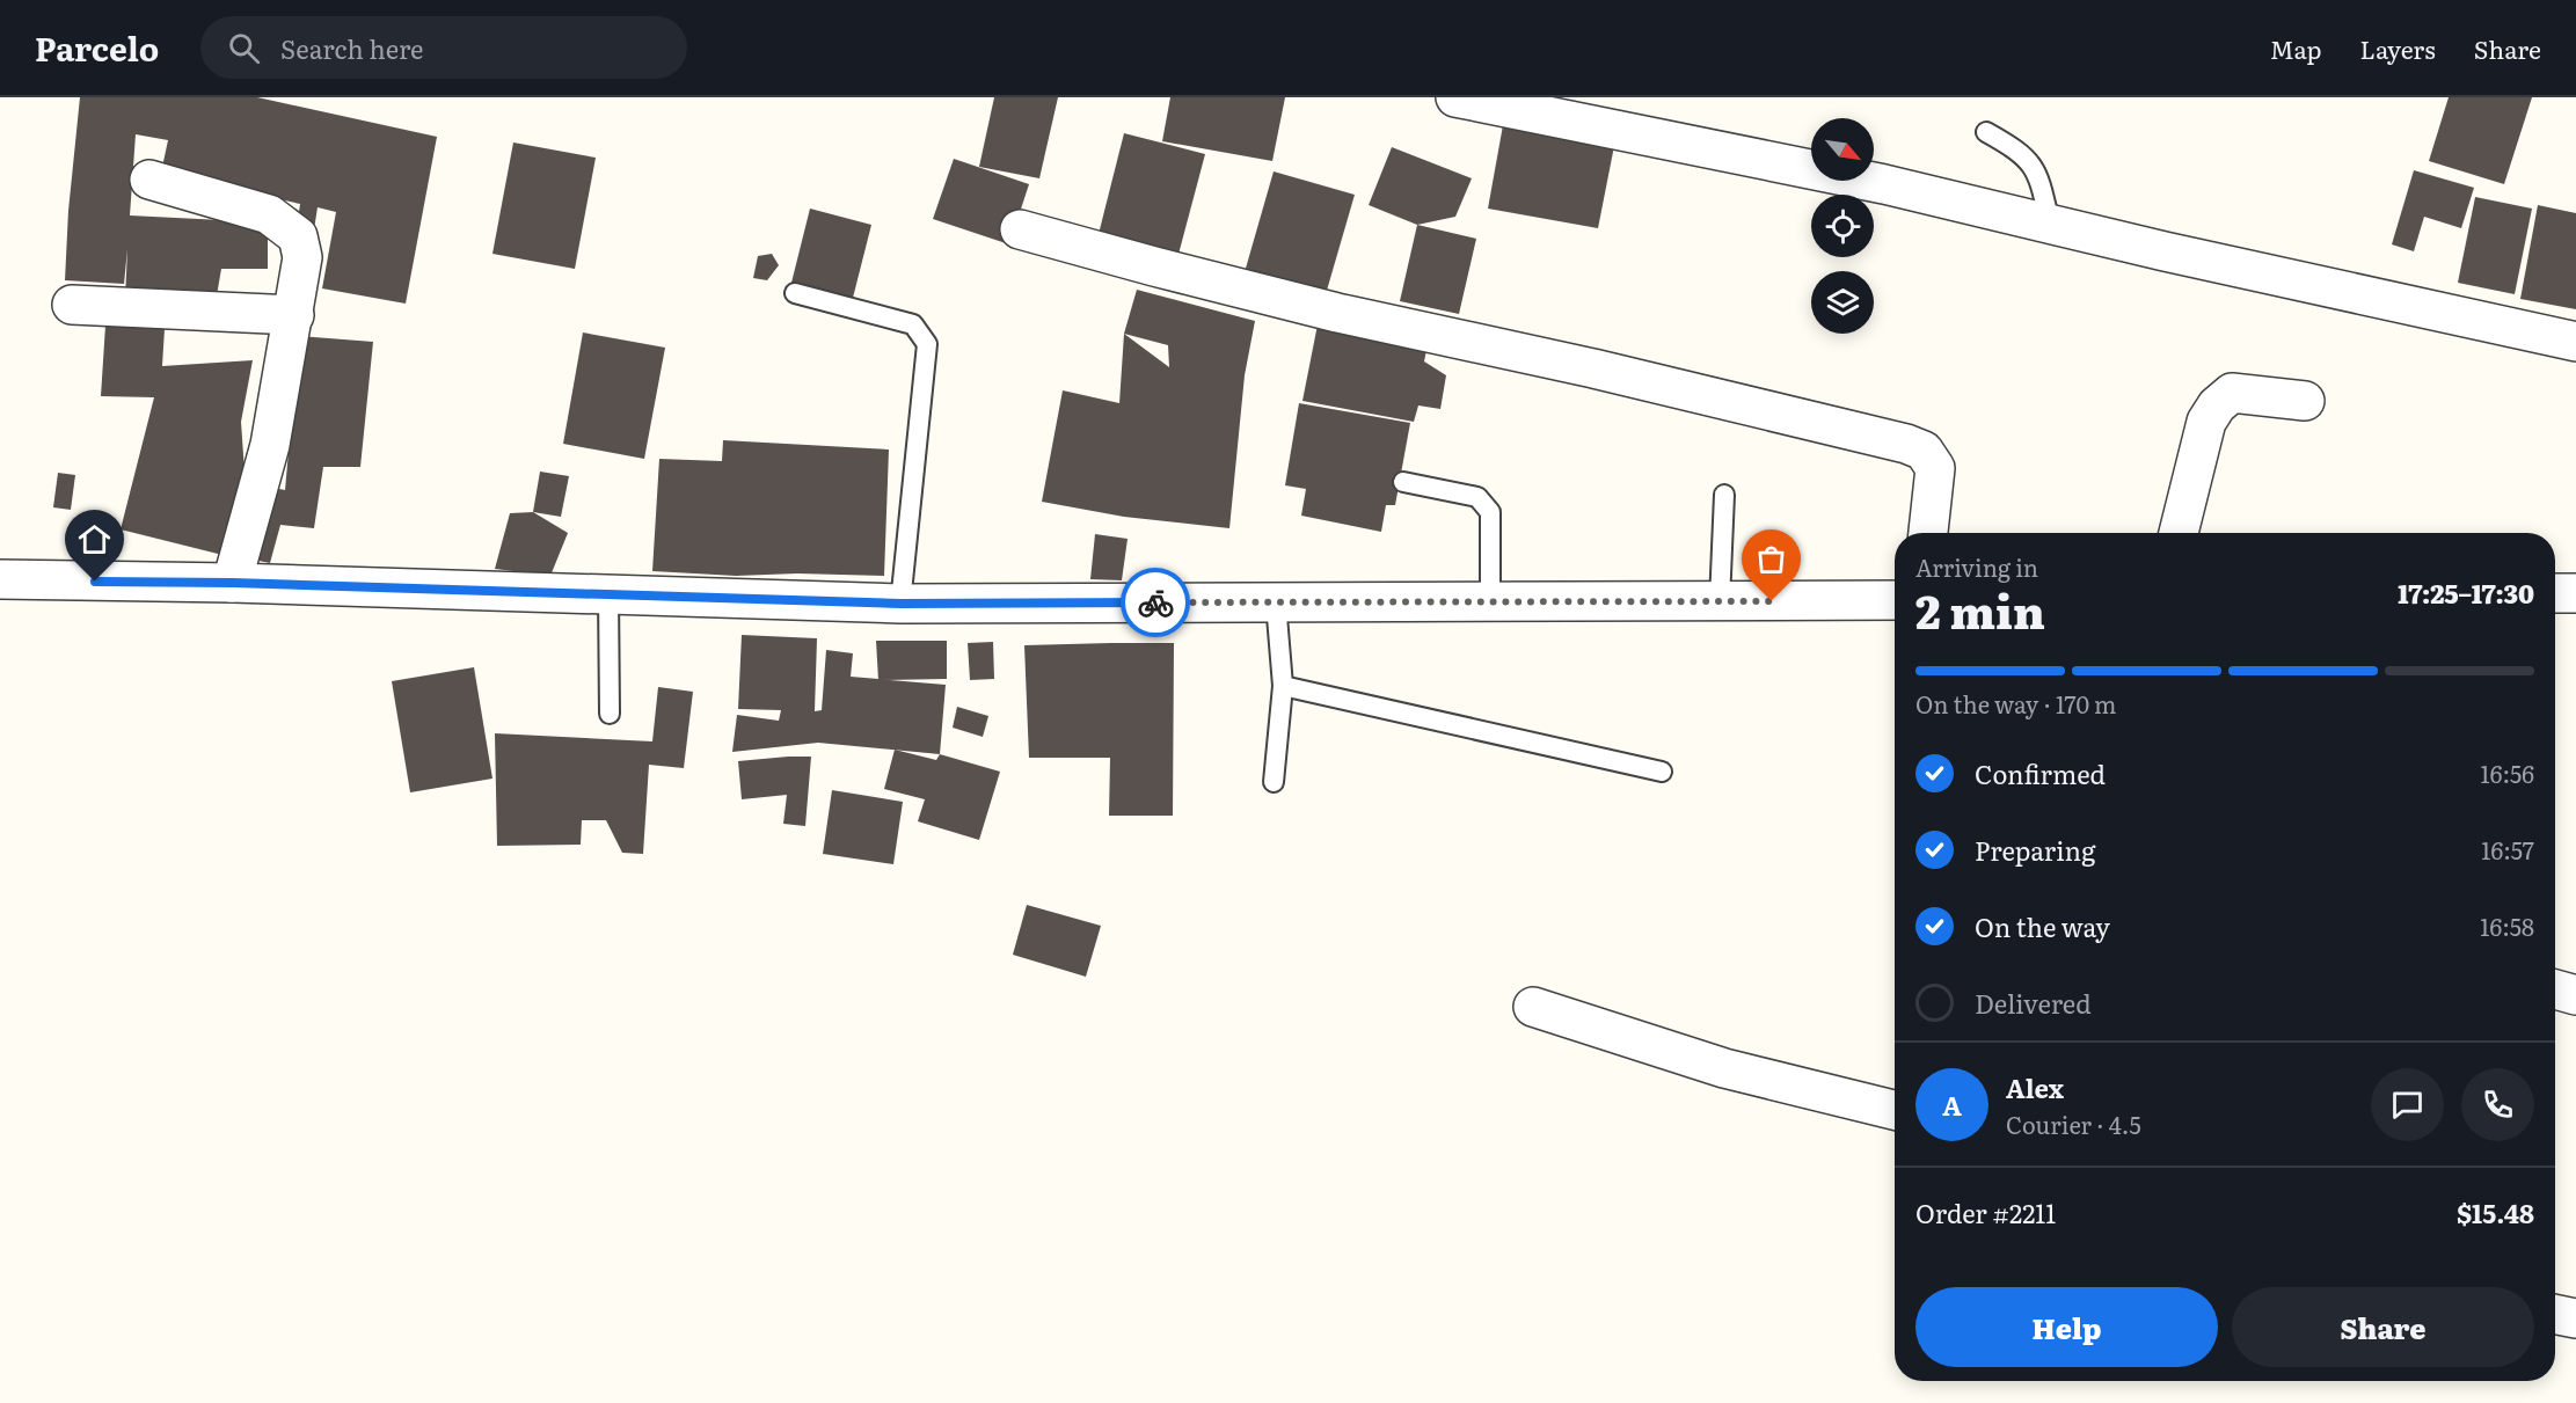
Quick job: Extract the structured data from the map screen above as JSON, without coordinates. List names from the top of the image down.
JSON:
{
  "north": "bottom right",
  "page": {
    "header": "Parcelo",
    "search": "Search here",
    "nav": ["Map", "Layers", "Share"],
    "heading": ["2 min", "Arriving in", "17:25–17:30"],
    "panel": [
      "Alex",
      "Courier · 4.5",
      "Order #2211",
      "$15.48"
    ],
    "bar": "On the way · 170 m",
    "list": [
      ["Confirmed", "16:56"],
      ["Preparing", "16:57"],
      ["On the way", "16:58"],
      "Delivered"
    ],
    "round": "A",
    "buttons": ["Help", "Share"]
  }
}
